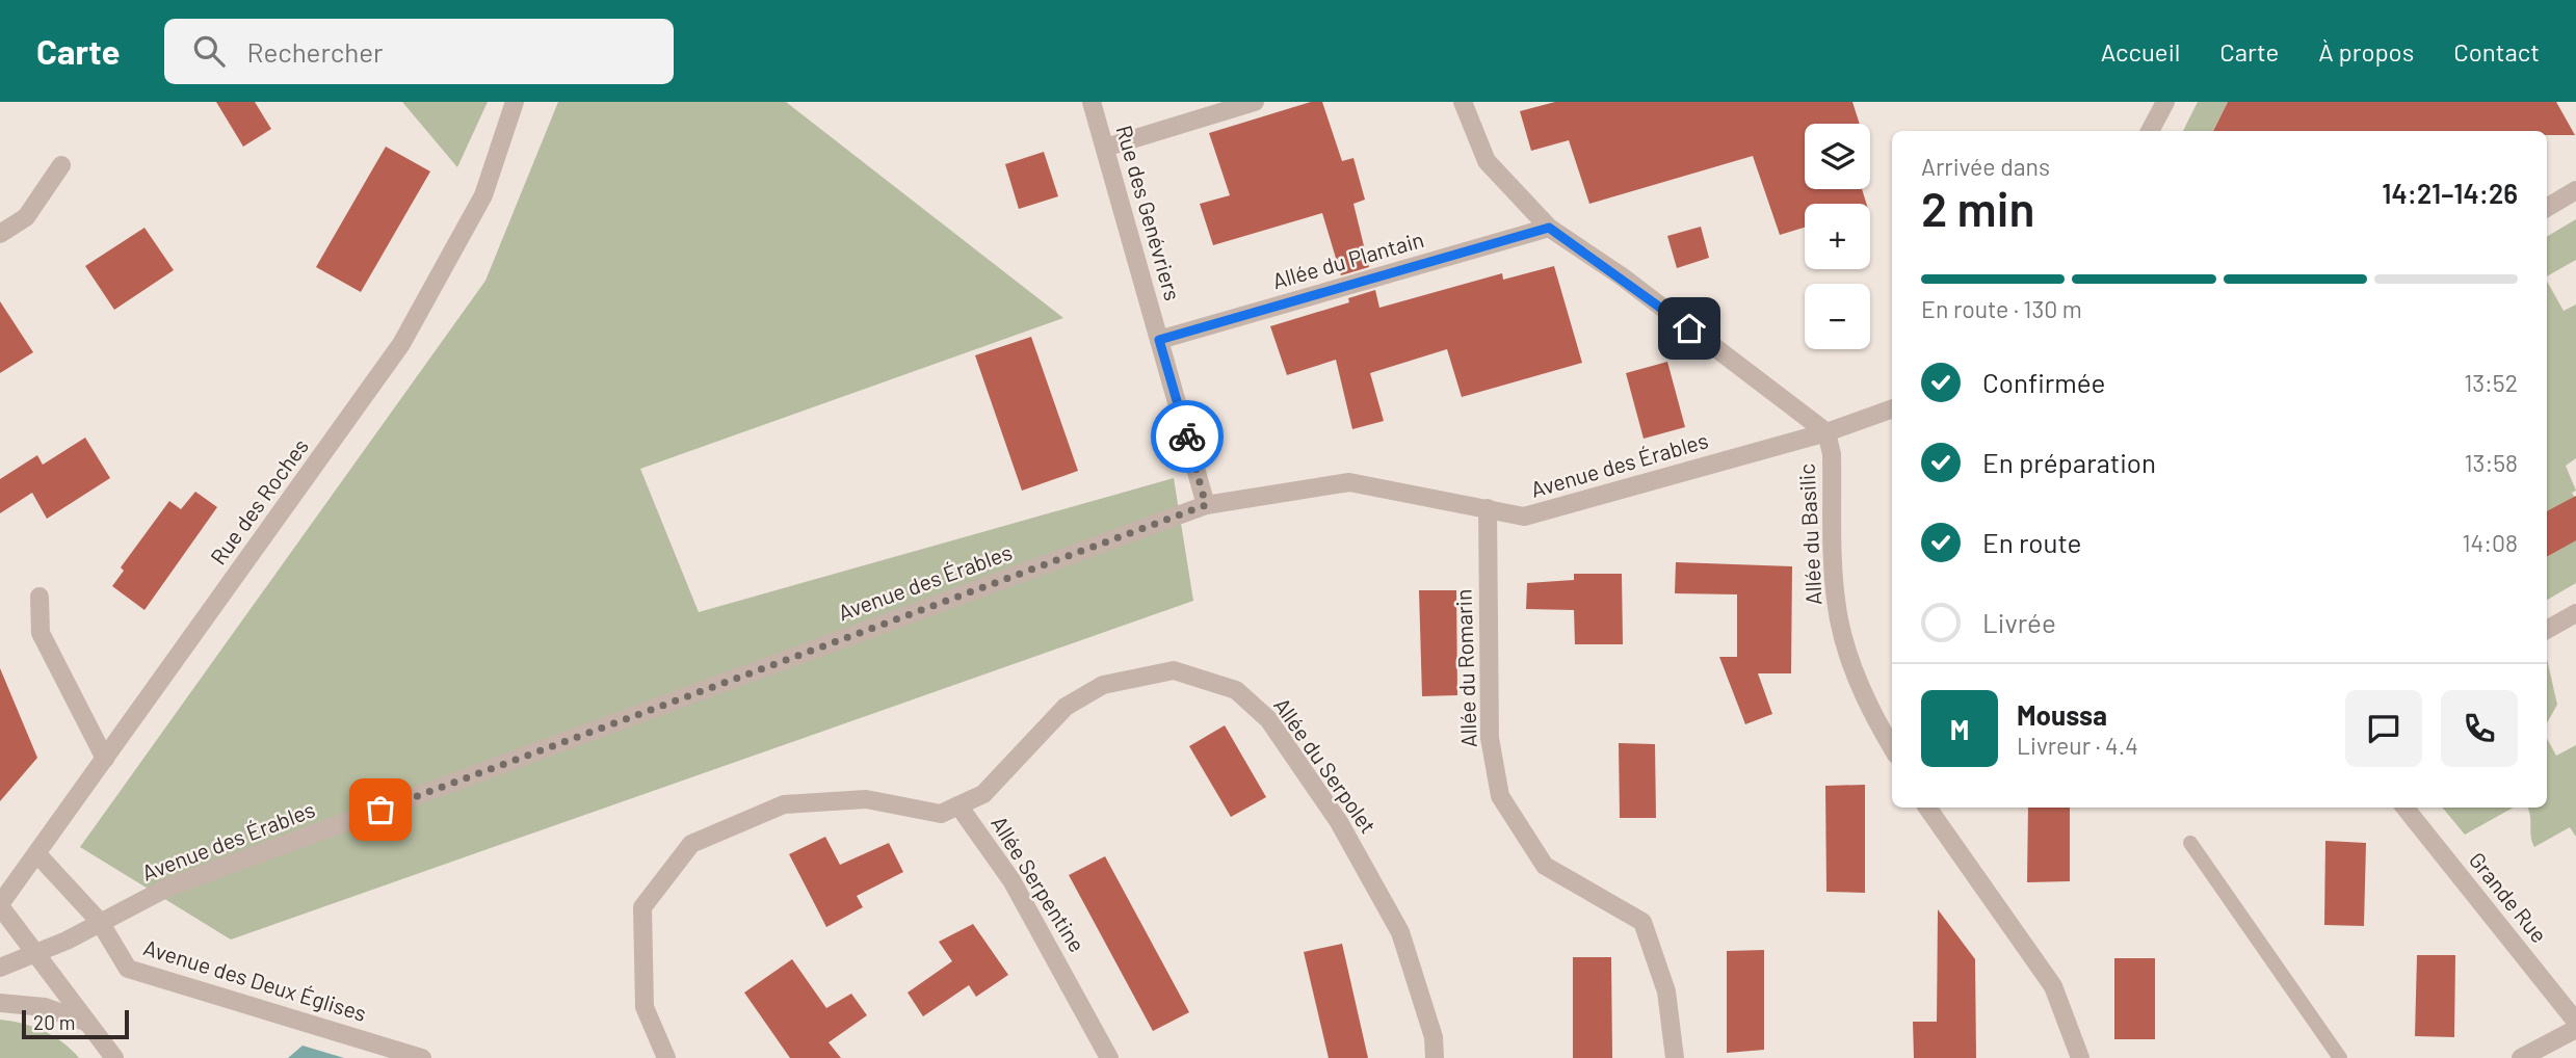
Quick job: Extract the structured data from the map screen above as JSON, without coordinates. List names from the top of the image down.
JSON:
{
  "streets": {
    "street": [
      "Rue des Genévriers",
      "Allée du Plantain",
      "Avenue des Érables",
      "Rue des Roches",
      "Allée du Basilic",
      "Allée du Romarin",
      "Allée du Serpolet",
      "Allée Serpentine",
      "Grande Rue",
      "Avenue des Deux Églises"
    ]
  },
  "crossings": [
    ["Rue des Genévriers", "Allée du Plantain"],
    ["Rue des Genévriers", "Avenue des Érables"],
    ["Avenue des Érables", "Allée du Basilic"],
    ["Avenue des Érables", "Allée du Romarin"],
    ["Avenue des Érables", "Avenue des Deux Églises"],
    ["Rue des Roches", "Avenue des Deux Églises"],
    ["Allée du Serpolet", "Allée Serpentine"]
  ],
  "scale_bar": "20 m",
  "page": {
    "header": "Carte",
    "search": "Rechercher",
    "nav": [
      "Accueil",
      "Carte",
      "À propos",
      "Contact"
    ],
    "map_buttons": ["+", "−"],
    "heading": ["2 min", "Arrivée dans", "14:21–14:26"],
    "panel": ["Moussa", "Livreur · 4.4"],
    "bar": "En route · 130 m",
    "list": [
      ["Confirmée", "13:52"],
      ["En préparation", "13:58"],
      ["En route", "14:08"],
      "Livrée"
    ],
    "round": "M",
    "scale": "20 m"
  }
}
